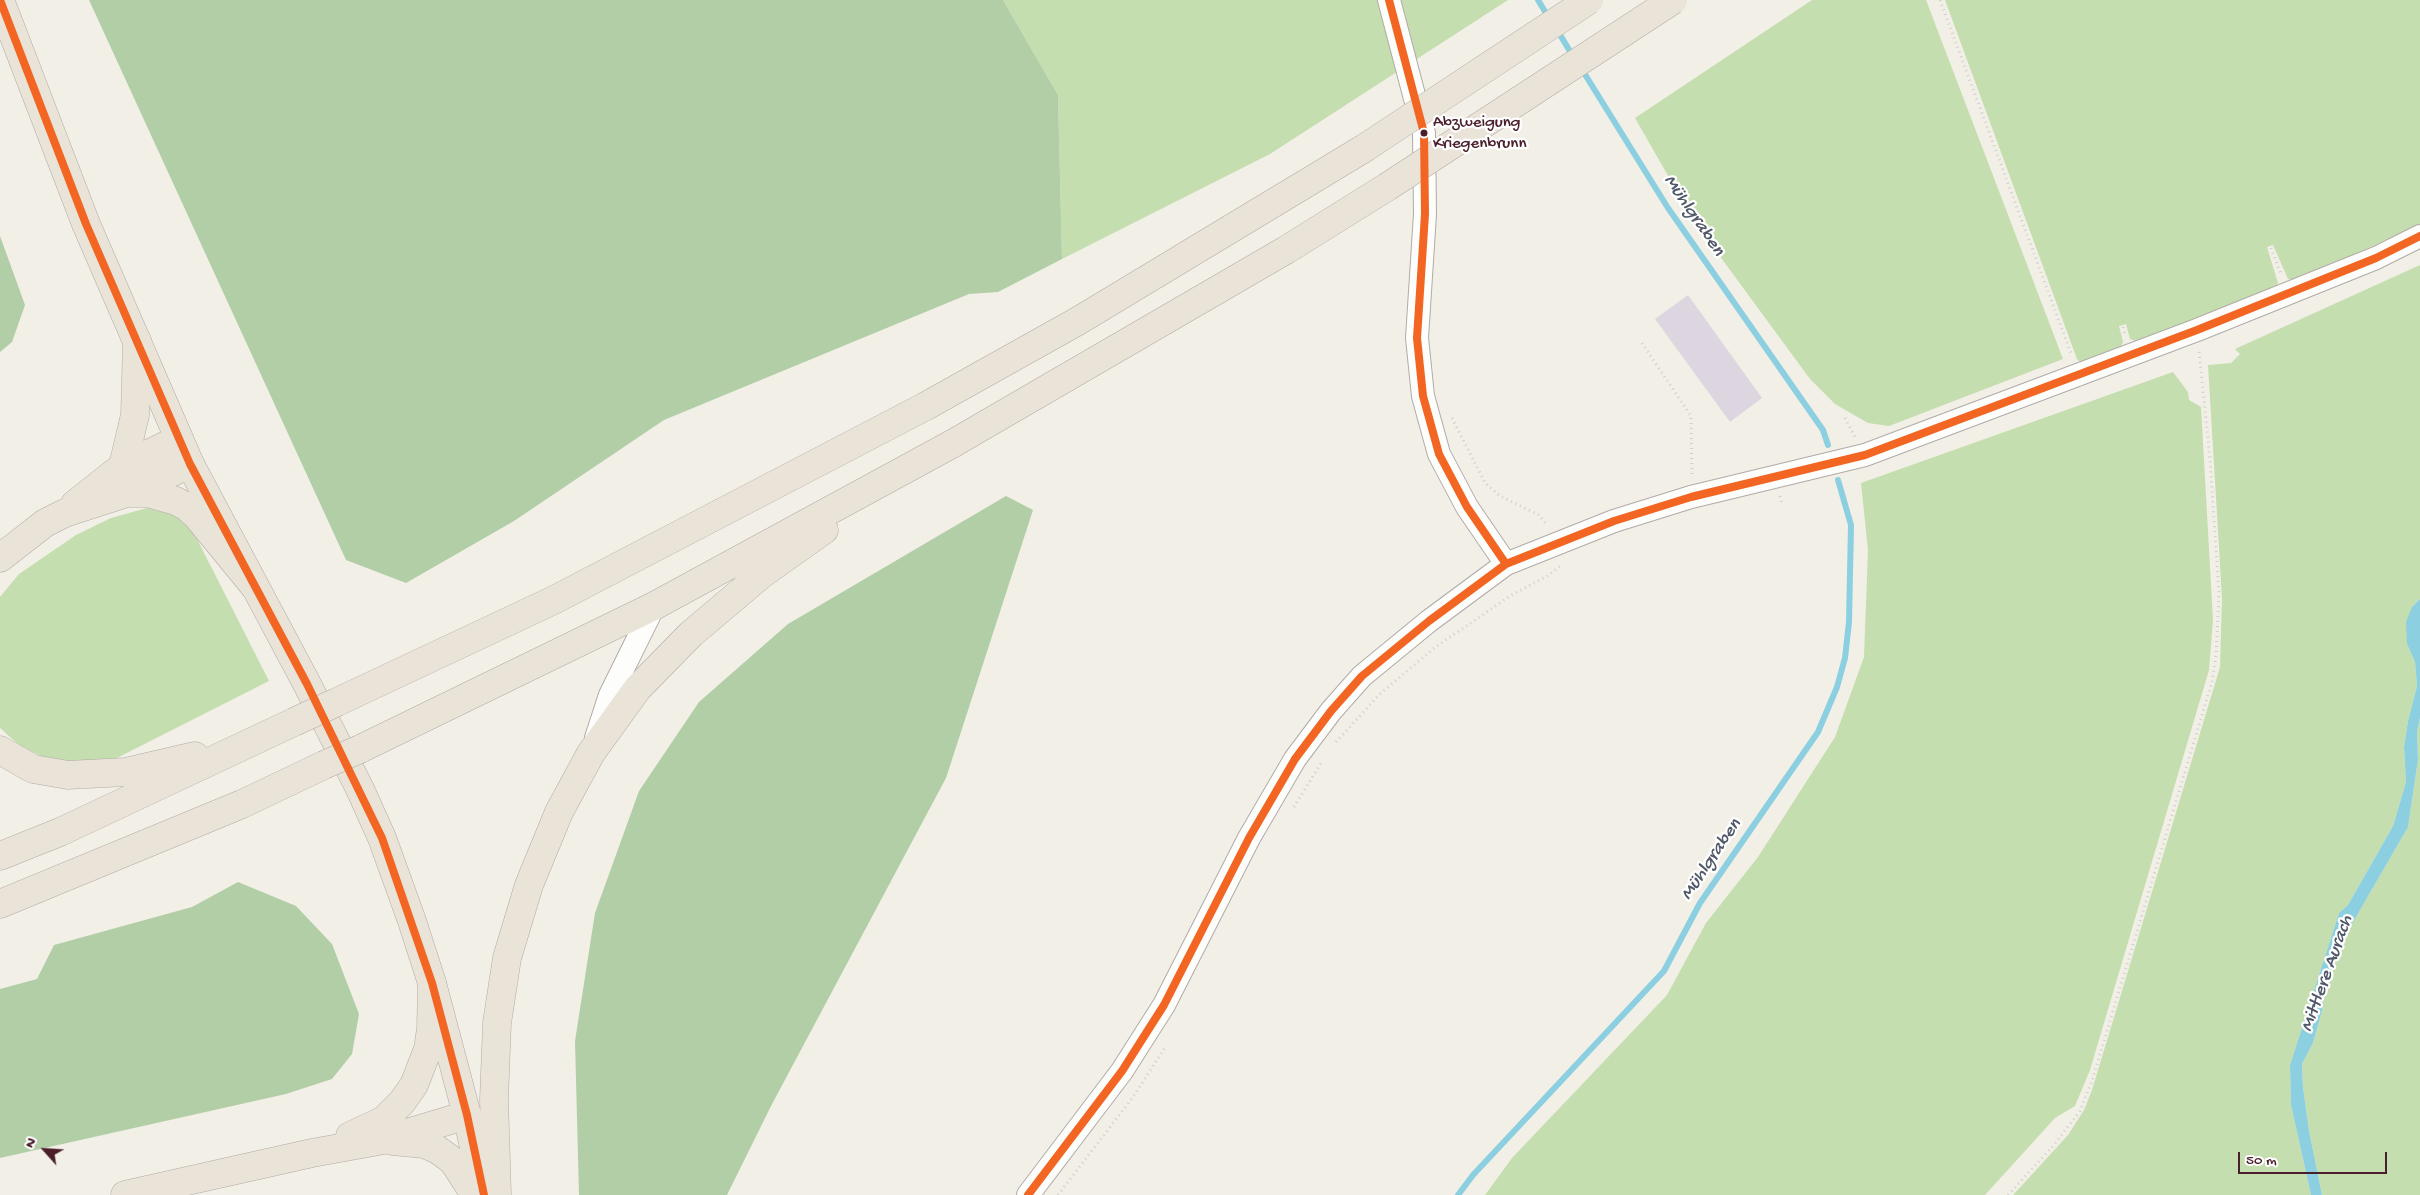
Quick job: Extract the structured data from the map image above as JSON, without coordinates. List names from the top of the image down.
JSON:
{
  "water": ["Mühlgraben", "Mittlere Aurach"],
  "places": ["Abzweigung Kriegenbrunn"],
  "scale_bar": "50 m",
  "north": "top left"
}
